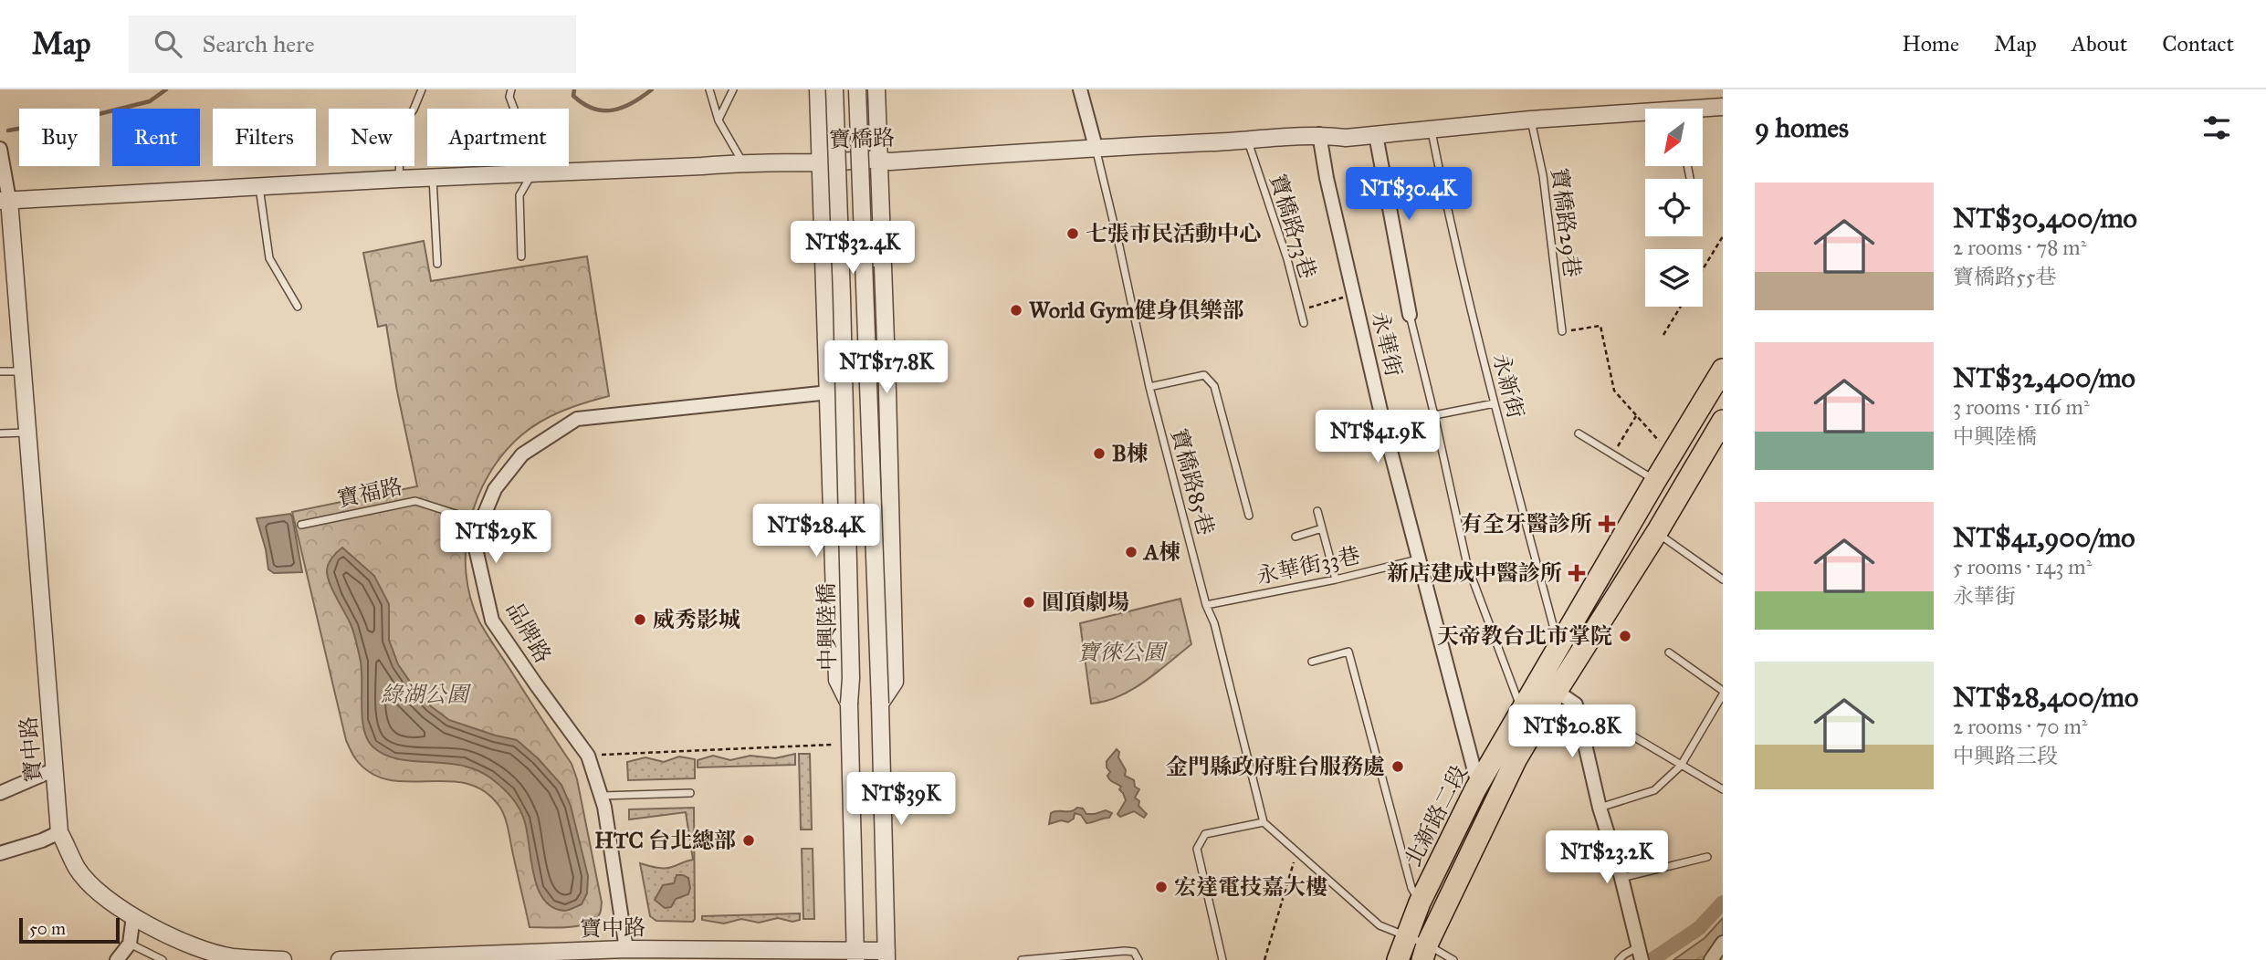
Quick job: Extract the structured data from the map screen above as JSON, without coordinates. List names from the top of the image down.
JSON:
{
  "streets": {
    "main road": ["北新路二段"],
    "street": [
      "寶橋路",
      "永華街",
      "中興陸橋",
      "品牌路",
      "寶中路"
    ],
    "lane": [
      "寶橋路29巷",
      "寶橋路73巷",
      "永新街",
      "寶橋路85巷",
      "寶福路",
      "永華街33巷"
    ]
  },
  "crossings": [
    ["寶橋路", "寶橋路29巷"],
    ["寶橋路", "寶橋路73巷"],
    ["寶橋路", "永華街"],
    ["寶橋路", "永新街"],
    ["寶橋路", "寶橋路85巷"],
    ["寶橋路", "寶中路"],
    ["永華街", "永華街33巷"],
    ["永華街", "北新路二段"],
    ["永新街", "北新路二段"],
    ["寶橋路85巷", "永華街33巷"],
    ["寶福路", "品牌路"],
    ["中興陸橋", "寶中路"],
    ["品牌路", "寶中路"]
  ],
  "parks": ["寶徠公園", "綠湖公園"],
  "places": {
    "other": [
      "七張市民活動中心",
      "World Gym健身俱樂部",
      "B棟",
      "A棟",
      "圓頂劇場",
      "威秀影城",
      "天帝教台北市掌院",
      "金門縣政府駐台服務處",
      "HTC 台北總部",
      "宏達電技嘉大樓"
    ],
    "health": ["有全牙醫診所", "新店建成中醫診所"]
  },
  "scale_bar": "50 m",
  "north": "bottom left",
  "page": {
    "header": "Map",
    "search": "Search here",
    "nav": [
      "Home",
      "Map",
      "About",
      "Contact"
    ],
    "heading": "9 homes",
    "chip": [
      "Buy",
      "Rent",
      "Filters",
      "New",
      "Apartment"
    ],
    "list": [
      {
        "name": "NT$30,400/mo",
        "note": "2 rooms · 78 m² · 寶橋路55巷"
      },
      {
        "name": "NT$32,400/mo",
        "note": "3 rooms · 116 m² · 中興陸橋"
      },
      {
        "name": "NT$41,900/mo",
        "note": "5 rooms · 143 m² · 永華街"
      },
      {
        "name": "NT$28,400/mo",
        "note": "2 rooms · 70 m² · 中興路三段"
      }
    ],
    "price": [
      "NT$30.4K",
      "NT$32.4K",
      "NT$17.8K",
      "NT$41.9K",
      "NT$28.4K",
      "NT$29K",
      "NT$20.8K",
      "NT$39K",
      "NT$23.2K"
    ],
    "scale": "50 m"
  }
}
